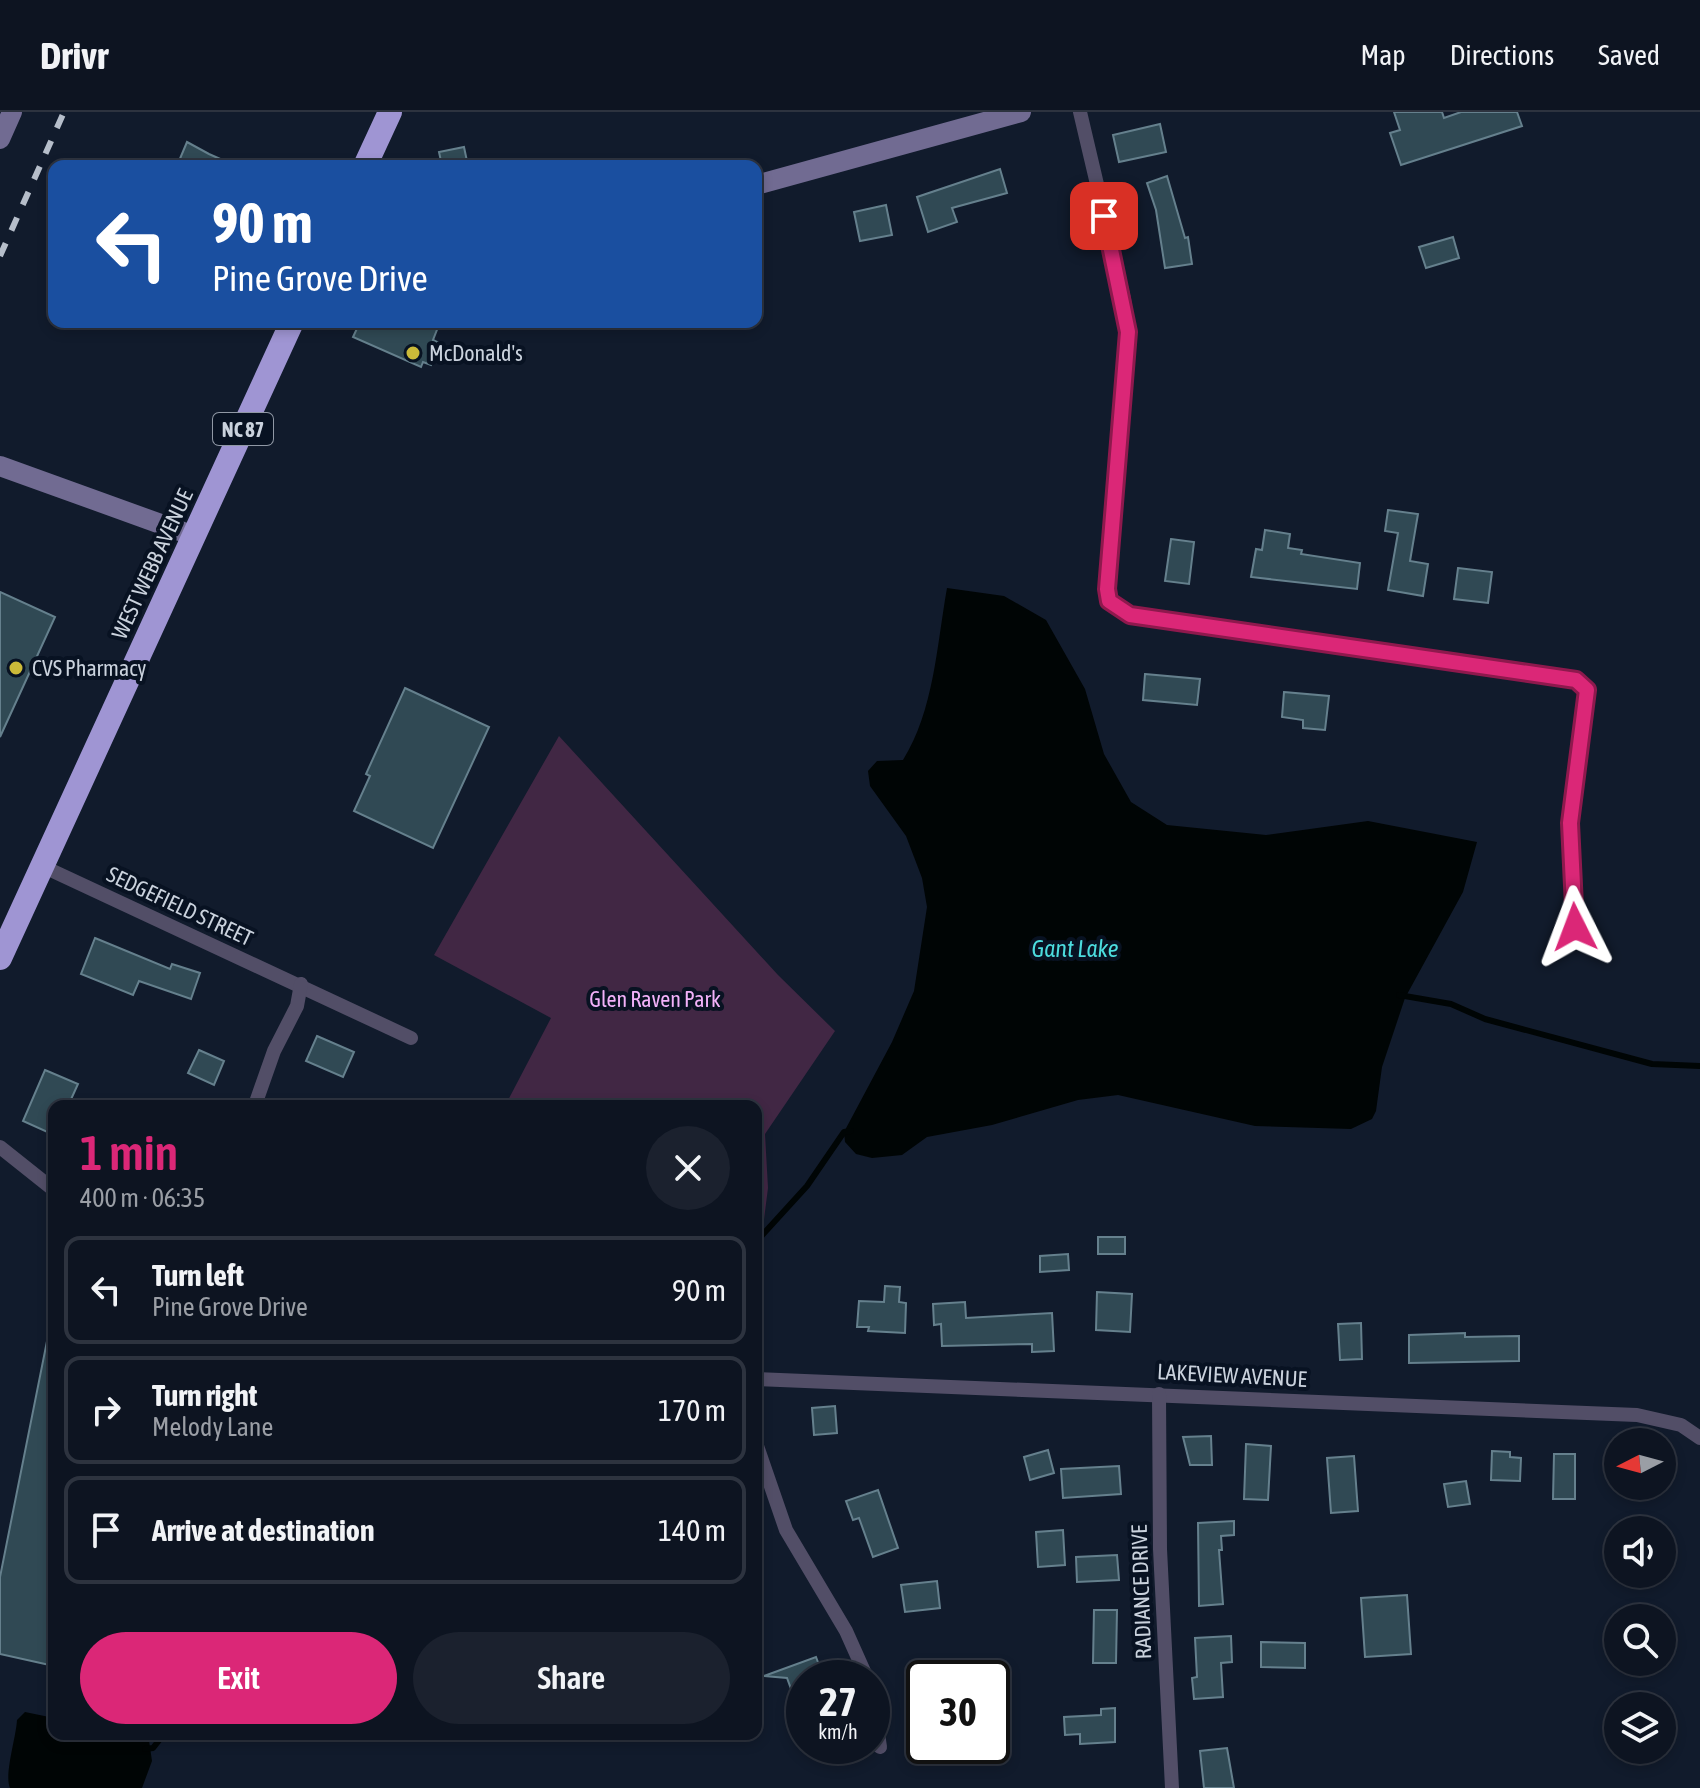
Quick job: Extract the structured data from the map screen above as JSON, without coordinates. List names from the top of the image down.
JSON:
{
  "streets": {
    "highway": ["NC 87", "WEST WEBB AVENUE"],
    "street": ["SEDGEFIELD STREET", "LAKEVIEW AVENUE", "RADIANCE DRIVE"]
  },
  "crossings": [
    ["WEST WEBB AVENUE", "SEDGEFIELD STREET"],
    ["LAKEVIEW AVENUE", "RADIANCE DRIVE"]
  ],
  "water": ["Gant Lake"],
  "parks": ["Glen Raven Park"],
  "places": ["McDonald's", "CVS Pharmacy"],
  "north": "left",
  "page": {
    "header": "Drivr",
    "nav": ["Map", "Directions", "Saved"],
    "turn": ["90 m", "Pine Grove Drive"],
    "heading": ["1 min", "400 m · 06:35"],
    "list": [
      {
        "name": "Turn left",
        "note": "Pine Grove Drive",
        "value": "90 m"
      },
      {
        "name": "Turn right",
        "note": "Melody Lane",
        "value": "170 m"
      },
      {
        "name": "Arrive at destination",
        "value": "140 m"
      }
    ],
    "buttons": ["Exit", "Share"],
    "speed": "27 km/h",
    "limit": "30"
  }
}
